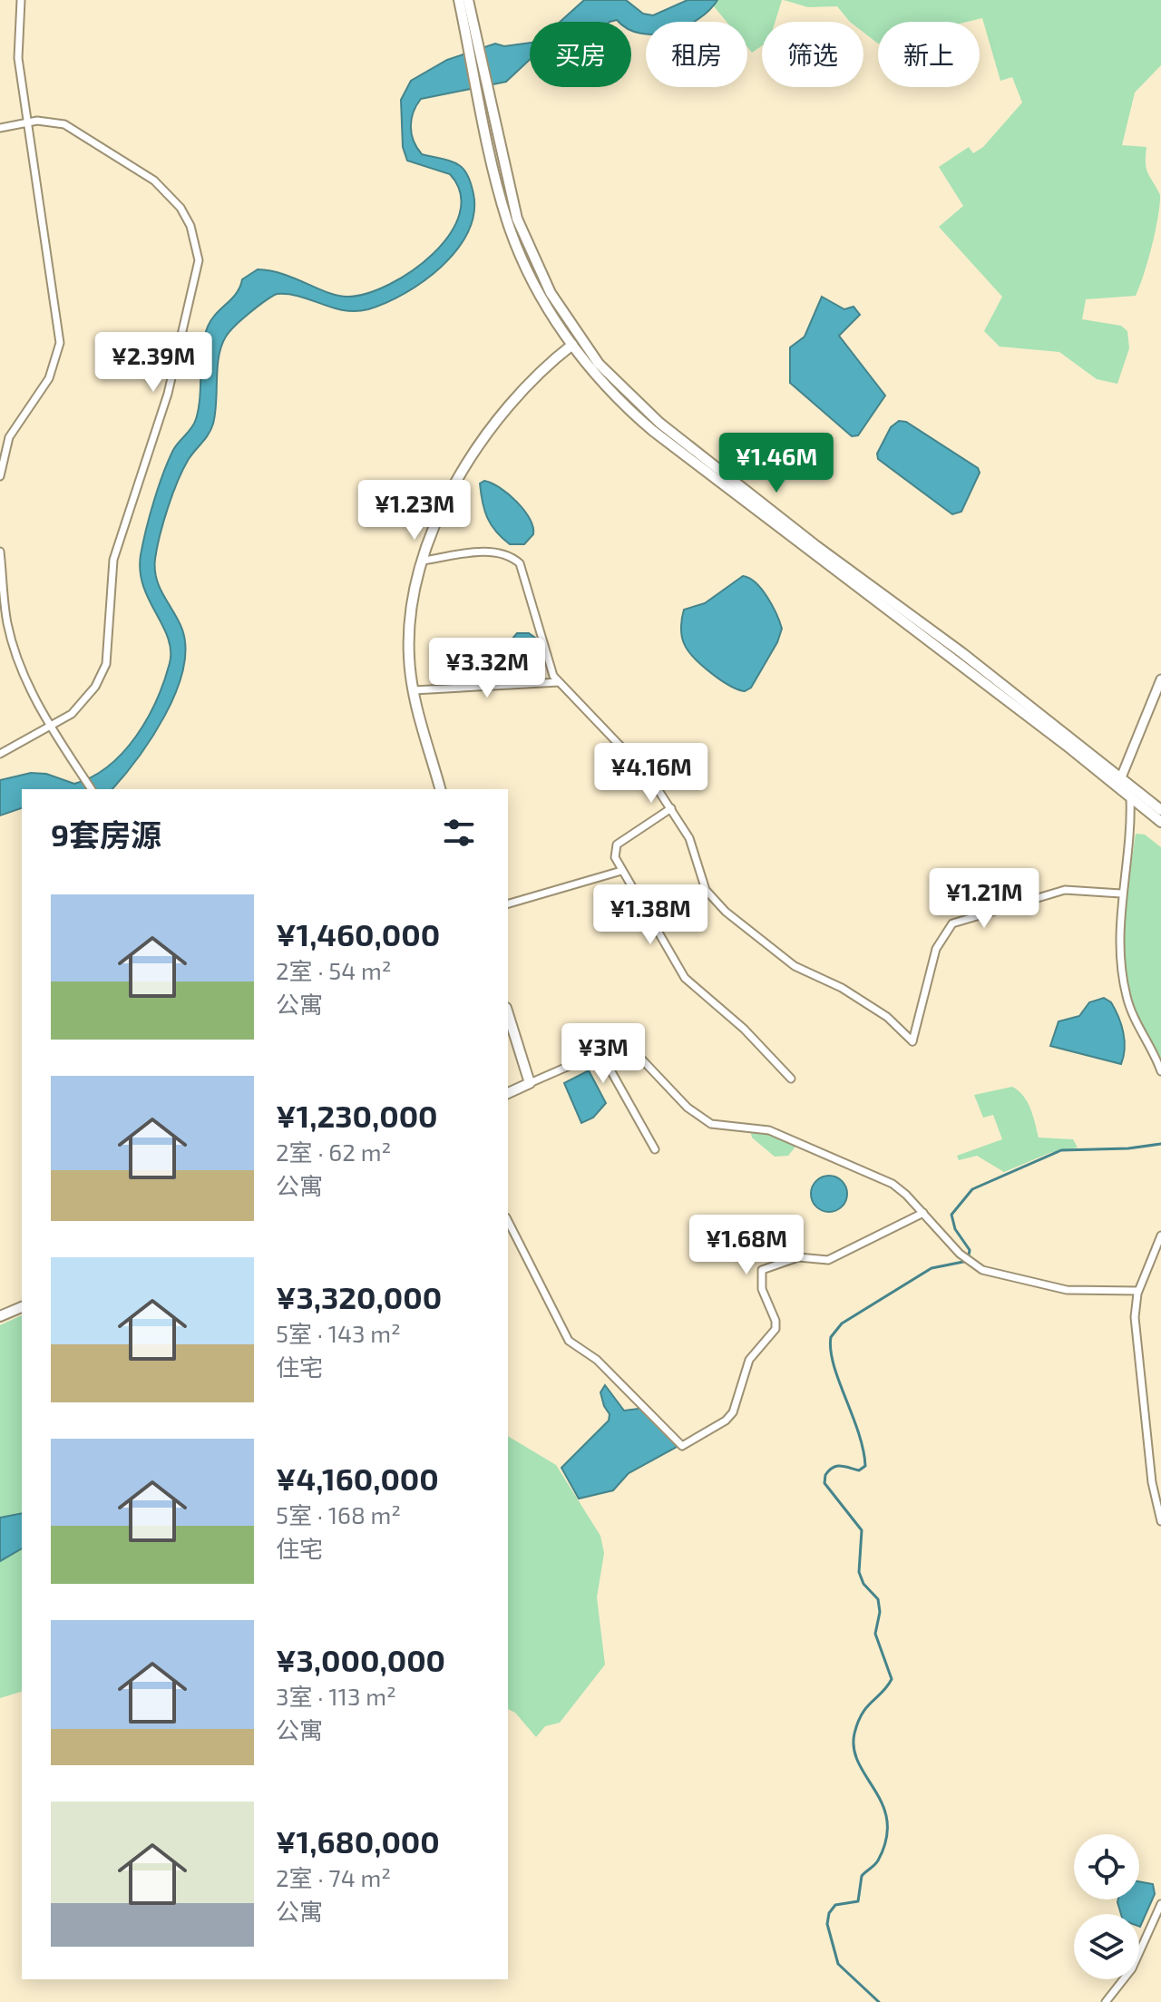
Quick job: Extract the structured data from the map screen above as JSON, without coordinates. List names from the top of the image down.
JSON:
{
  "page": {
    "chip": [
      "买房",
      "租房",
      "筛选",
      "新上"
    ],
    "price": [
      "¥2.39M",
      "¥1.46M",
      "¥1.23M",
      "¥3.32M",
      "¥4.16M",
      "¥1.21M",
      "¥1.38M",
      "¥3M",
      "¥1.68M"
    ],
    "heading": "9套房源",
    "list": [
      {
        "name": "¥1,460,000",
        "note": "2室 · 54 m² · 公寓"
      },
      {
        "name": "¥1,230,000",
        "note": "2室 · 62 m² · 公寓"
      },
      {
        "name": "¥3,320,000",
        "note": "5室 · 143 m² · 住宅"
      },
      {
        "name": "¥4,160,000",
        "note": "5室 · 168 m² · 住宅"
      },
      {
        "name": "¥3,000,000",
        "note": "3室 · 113 m² · 公寓"
      },
      {
        "name": "¥1,680,000",
        "note": "2室 · 74 m² · 公寓"
      }
    ]
  }
}
